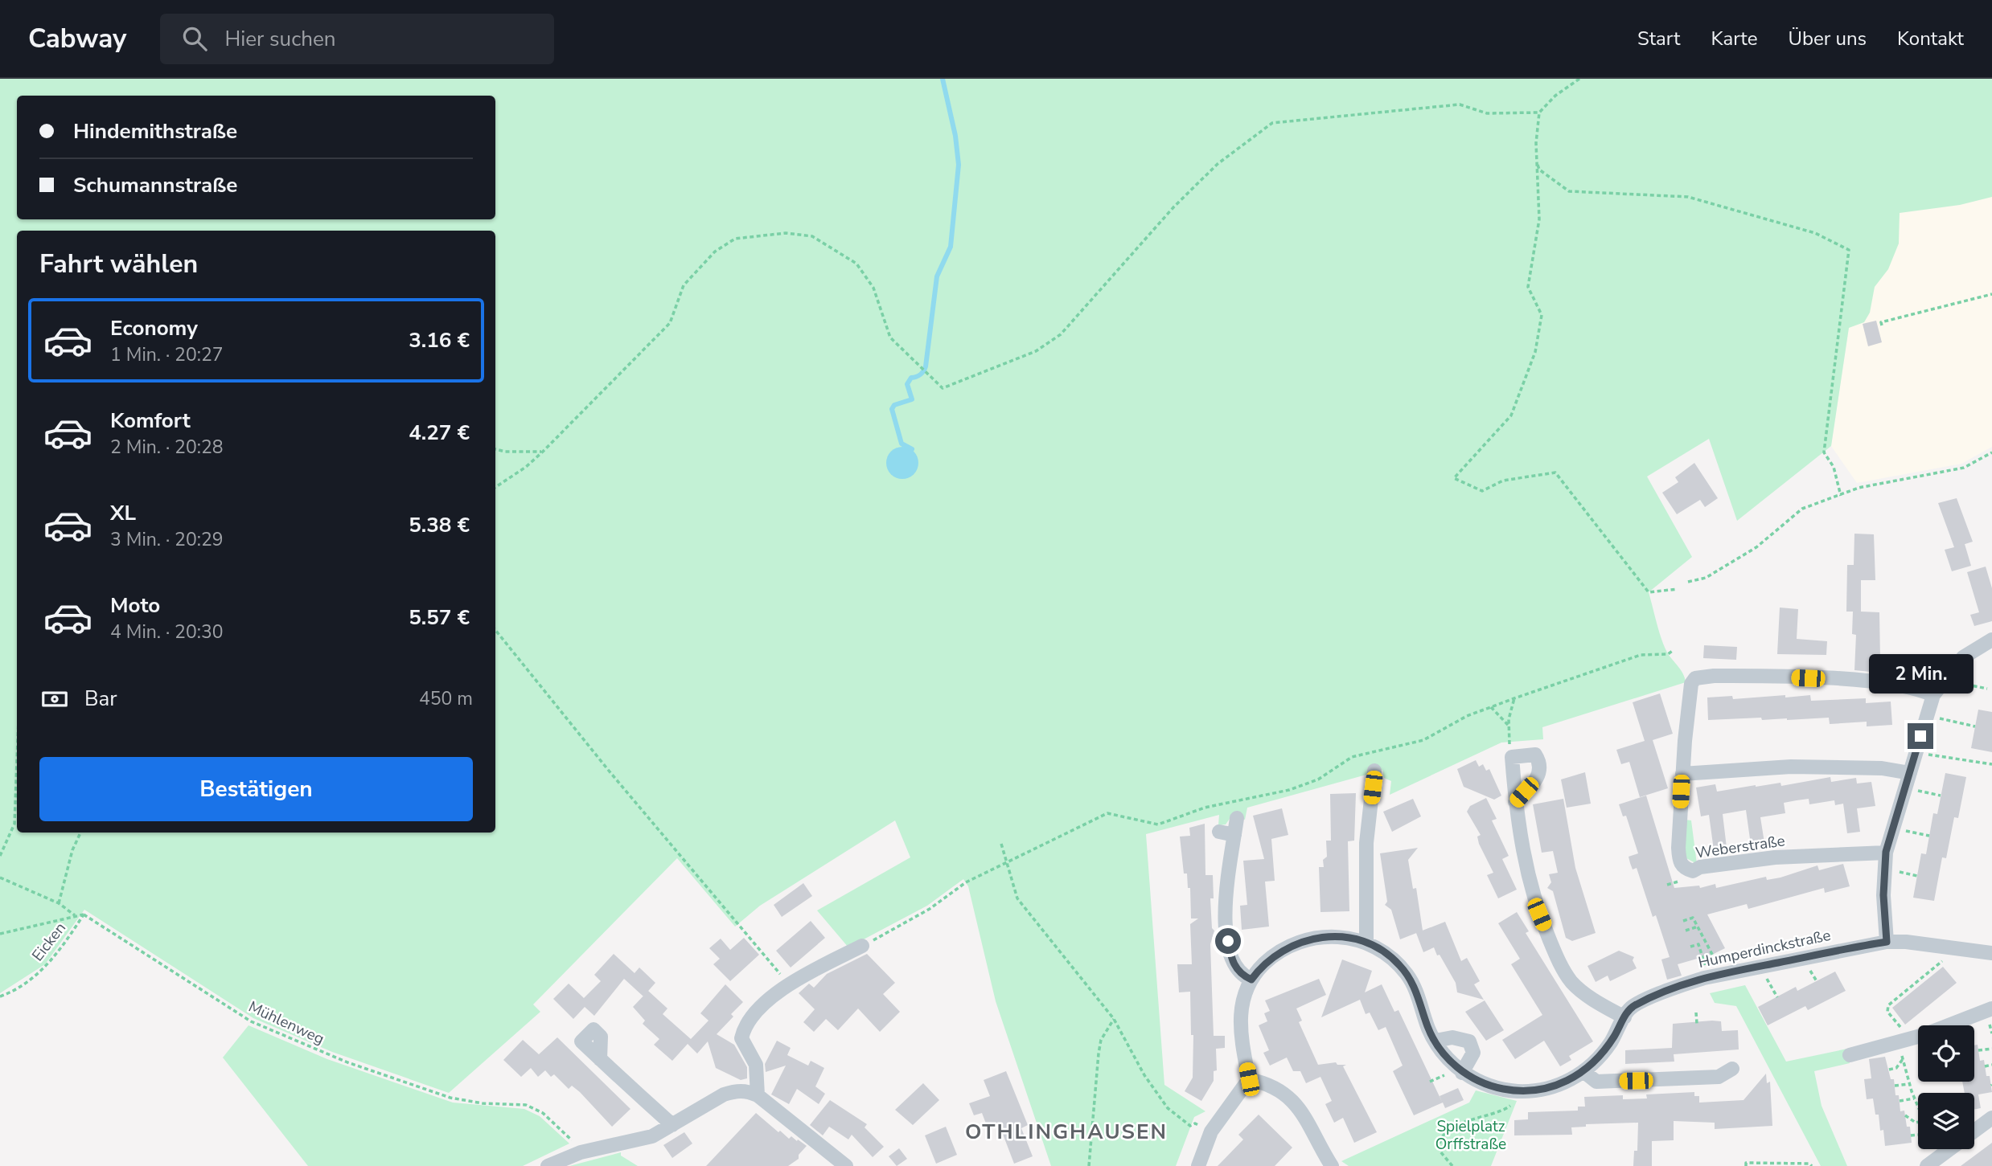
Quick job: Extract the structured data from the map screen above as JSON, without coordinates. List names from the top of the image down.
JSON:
{
  "streets": {
    "street": ["Weberstraße", "Humperdinckstraße"],
    "path": ["Eicken", "Mühlenweg"]
  },
  "crossings": [
    ["Eicken", "Mühlenweg"]
  ],
  "districts": ["OTHLINGHAUSEN"],
  "parks": ["Spielplatz Orffstraße"],
  "page": {
    "header": "Cabway",
    "search": "Hier suchen",
    "nav": [
      "Start",
      "Karte",
      "Über uns",
      "Kontakt"
    ],
    "banner": ["Hindemithstraße", "Schumannstraße"],
    "heading": "Fahrt wählen",
    "list": [
      {
        "name": "Economy",
        "note": "1 Min. · 20:27",
        "value": "3.16 €"
      },
      {
        "name": "Komfort",
        "note": "2 Min. · 20:28",
        "value": "4.27 €"
      },
      {
        "name": "XL",
        "note": "3 Min. · 20:29",
        "value": "5.38 €"
      },
      {
        "name": "Moto",
        "note": "4 Min. · 20:30",
        "value": "5.57 €"
      }
    ],
    "bubble": "2 Min.",
    "pay": ["Bar", "450 m"],
    "buttons": "Bestätigen"
  }
}
